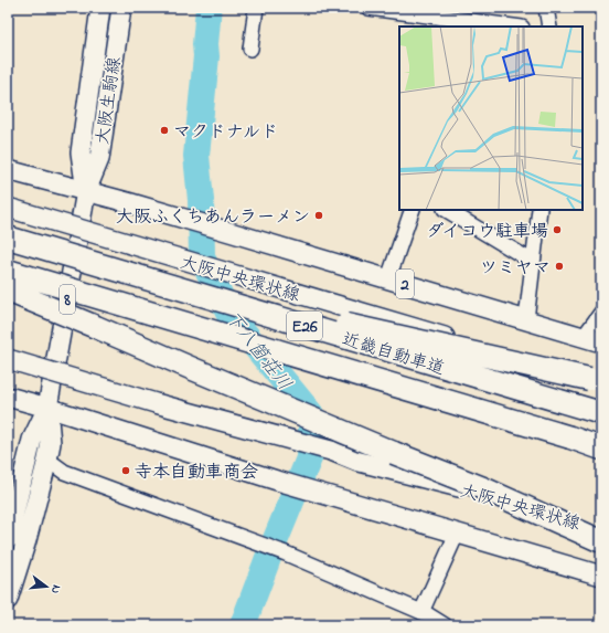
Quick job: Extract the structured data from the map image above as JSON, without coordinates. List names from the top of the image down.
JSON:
{
  "streets": {
    "highway": ["E26", "近畿自動車道"],
    "main road": [
      "大阪生駒線",
      "大阪中央環状線",
      "2",
      "8"
    ]
  },
  "crossings": [
    ["大阪生駒線", "2"]
  ],
  "water": ["下八箇荘川"],
  "places": [
    "マクドナルド",
    "大阪ふくちあんラーメン",
    "ダイコウ駐車場",
    "ツミヤマ",
    "寺本自動車商会"
  ],
  "north": "right"
}
